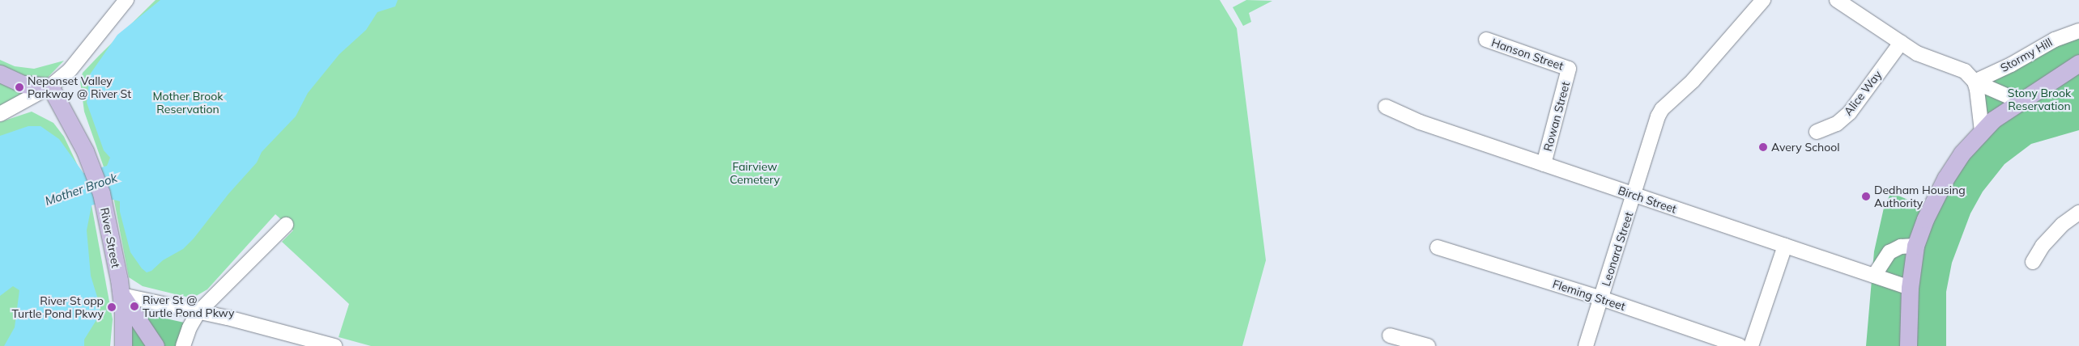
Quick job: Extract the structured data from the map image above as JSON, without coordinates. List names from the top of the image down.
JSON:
{
  "streets": {
    "main road": ["River Street"],
    "street": [
      "Hanson Street",
      "Stormy Hill",
      "Alice Way",
      "Rowan Street",
      "Birch Street",
      "Leonard Street",
      "Fleming Street"
    ]
  },
  "crossings": [
    ["Hanson Street", "Rowan Street"],
    ["Rowan Street", "Birch Street"],
    ["Birch Street", "Leonard Street"],
    ["Leonard Street", "Fleming Street"]
  ],
  "water": ["Mother Brook"],
  "parks": ["Stony Brook Reservation", "Mother Brook Reservation", "Fairview Cemetery"],
  "places": [
    "Neponset Valley Parkway @ River St",
    "Avery School",
    "Dedham Housing Authority",
    "River St @ Turtle Pond Pkwy",
    "River St opp Turtle Pond Pkwy"
  ]
}
